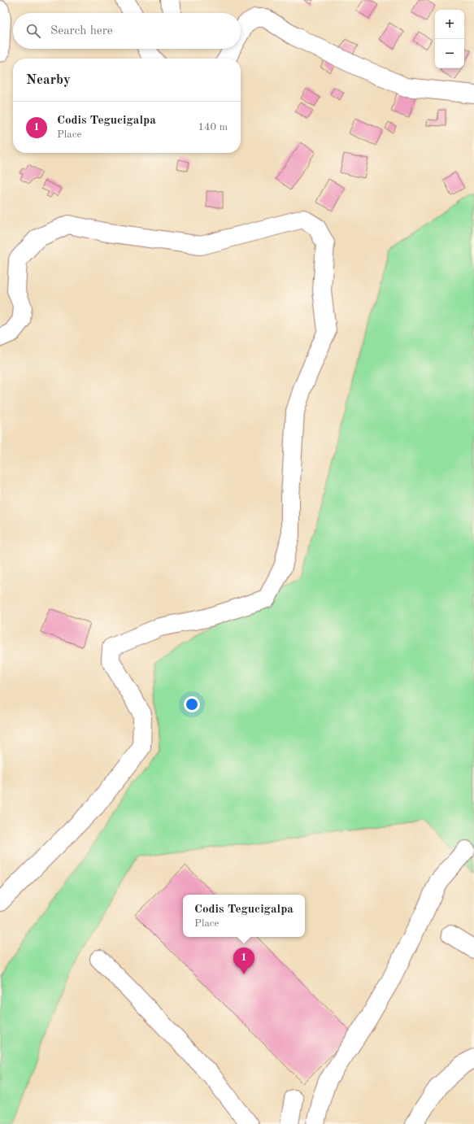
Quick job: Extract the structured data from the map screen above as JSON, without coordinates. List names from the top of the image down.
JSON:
{
  "page": {
    "map_buttons": ["+", "−"],
    "search": "Search here",
    "heading": "Nearby",
    "list": [
      {
        "mark": "1",
        "name": "Codis Tegucigalpa",
        "note": "Place",
        "value": "140 m"
      }
    ],
    "popup": ["Codis Tegucigalpa", "Place"],
    "pins": "1"
  }
}
